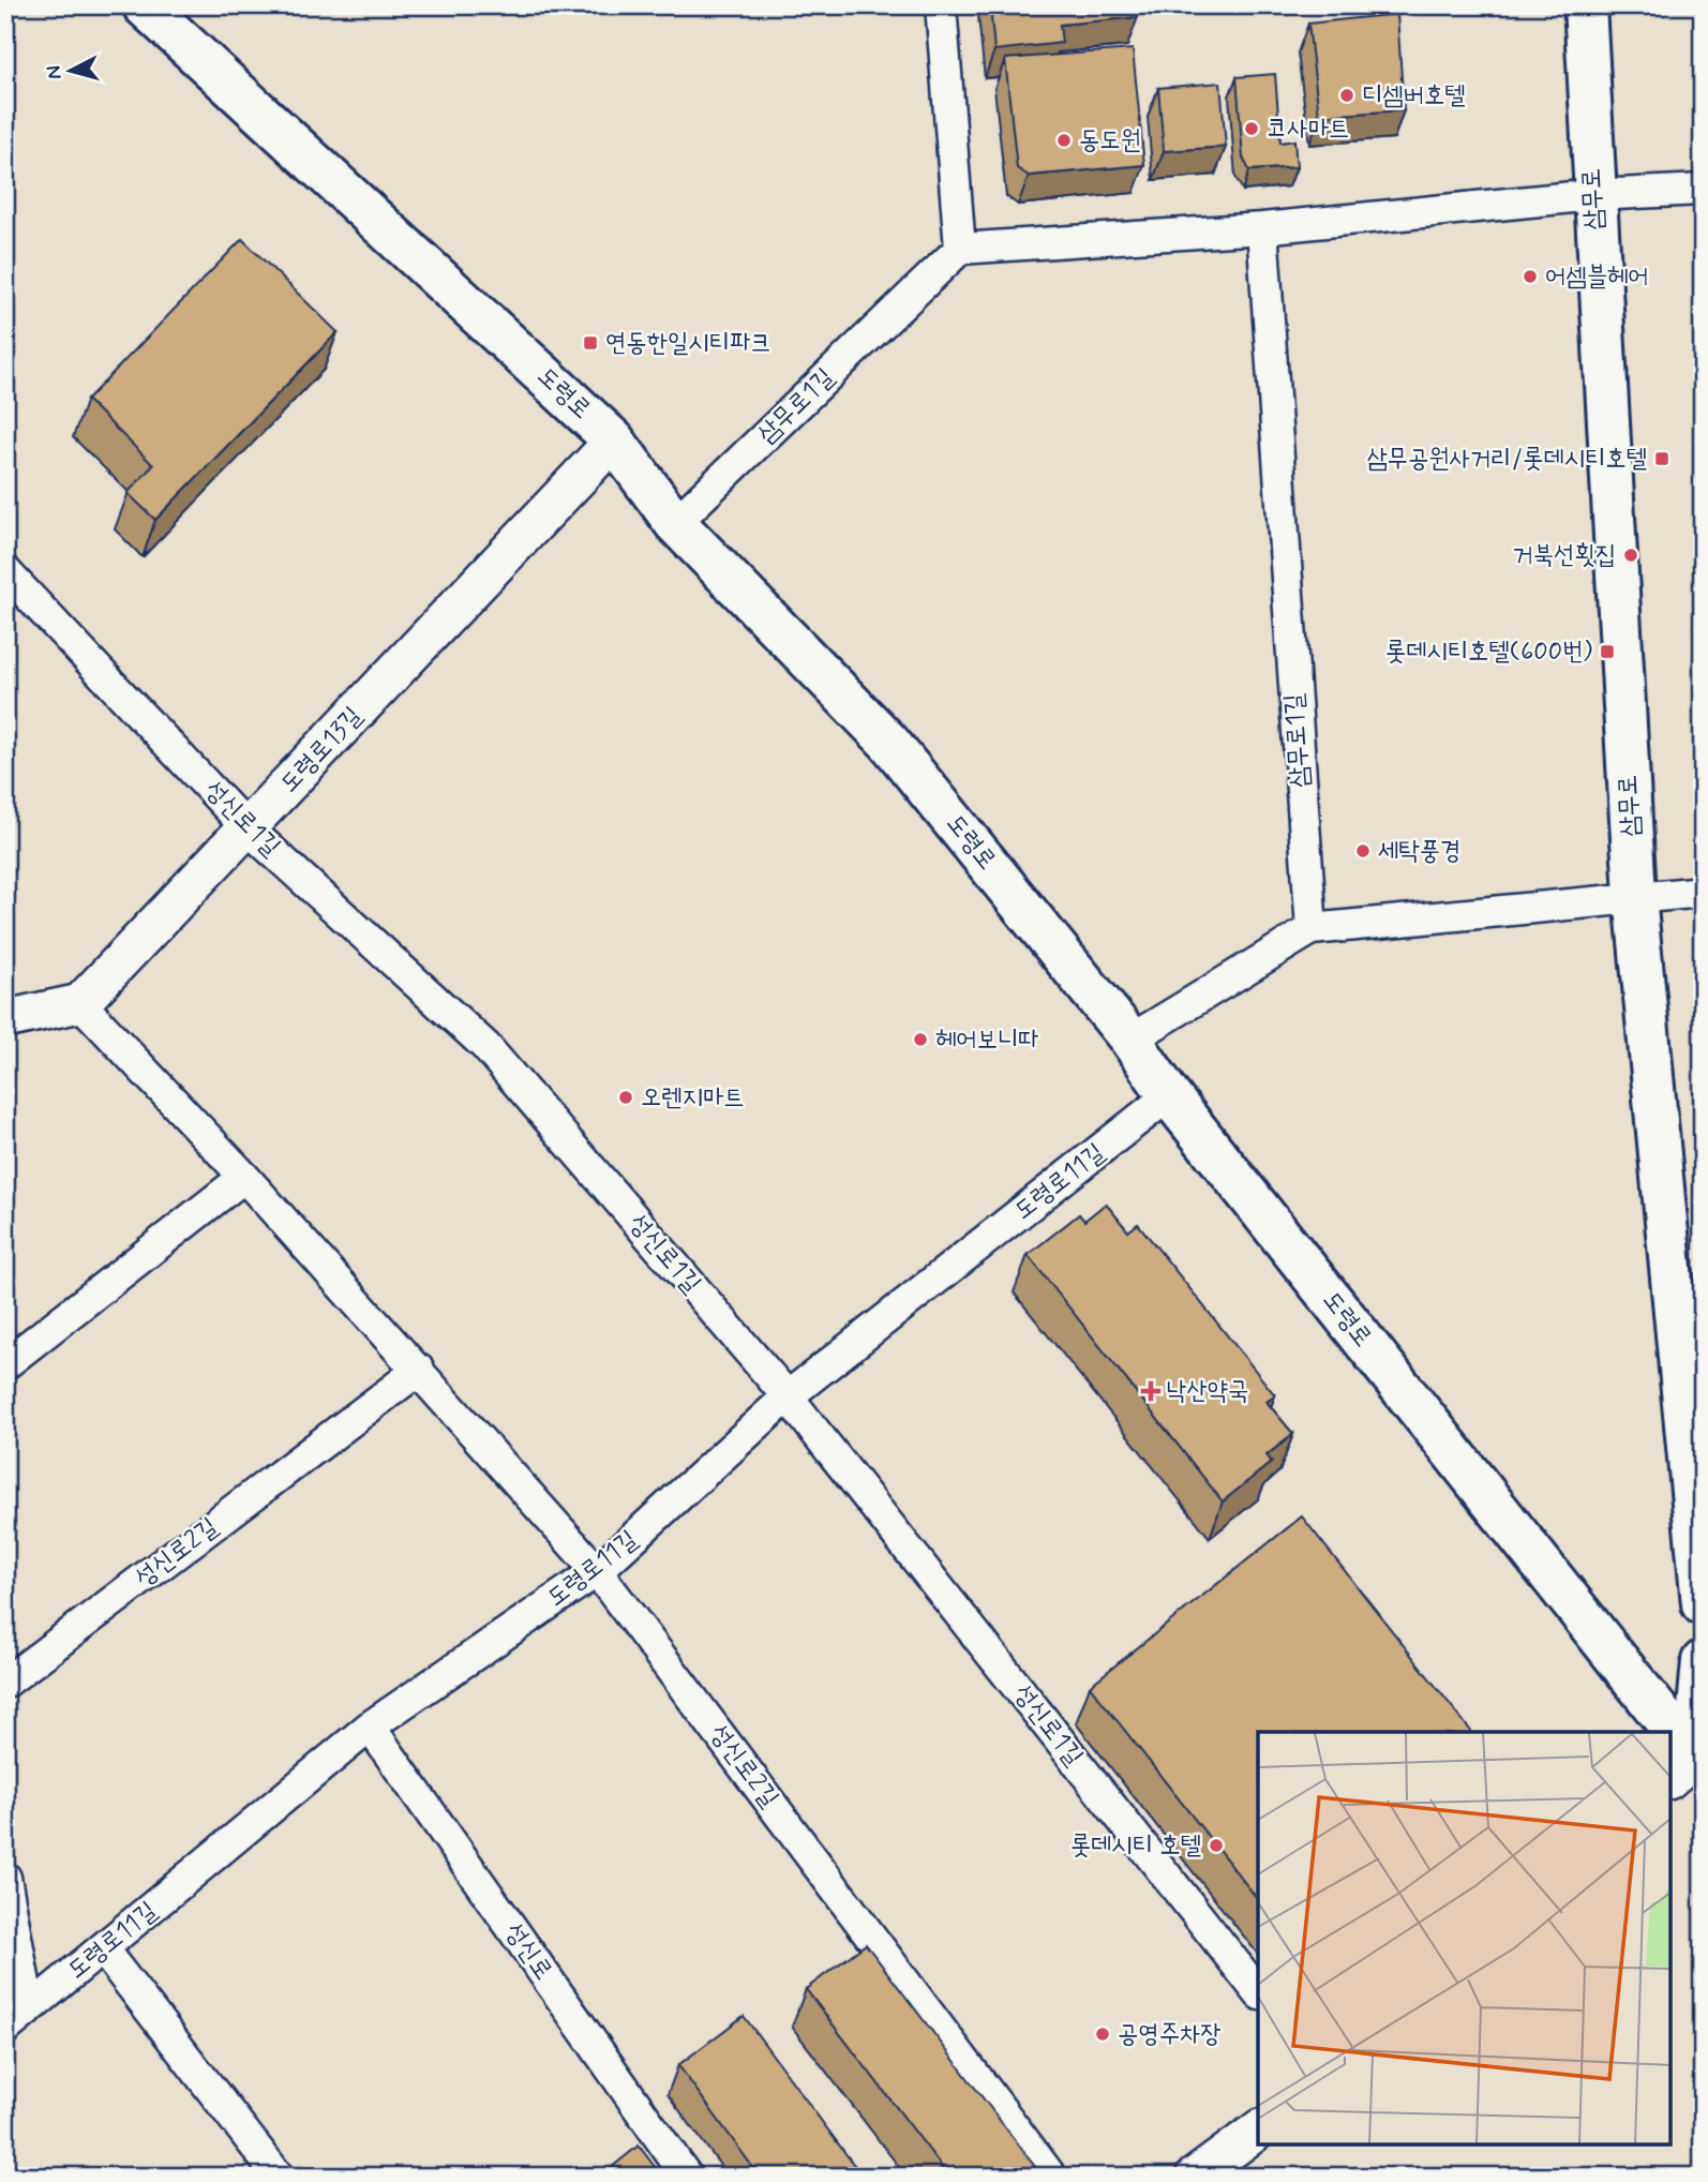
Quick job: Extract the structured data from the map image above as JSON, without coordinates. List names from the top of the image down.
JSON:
{
  "streets": {
    "main road": ["삼무로", "도령로"],
    "street": [
      "삼무로1길",
      "도령로13길",
      "성신로1길",
      "도령로11길",
      "성신로2길",
      "성신로"
    ]
  },
  "crossings": [
    ["도령로", "삼무로1길"],
    ["도령로", "도령로13길"],
    ["도령로", "도령로11길"],
    ["도령로13길", "성신로1길"],
    ["도령로13길", "성신로2길"],
    ["성신로1길", "도령로11길"],
    ["도령로11길", "성신로2길"],
    ["도령로11길", "성신로"]
  ],
  "places": {
    "other": [
      "디셈버호텔",
      "코사마트",
      "동도원",
      "어셈블헤어",
      "거북선횟집",
      "세탁풍경",
      "헤어보니따",
      "오렌지마트",
      "롯데시티 호텔",
      "공영주차장"
    ],
    "transit": ["연동한일시티파크", "삼무공원사거리/롯데시티호텔", "롯데시티호텔(600번)"],
    "health": ["낙산약국"]
  },
  "north": "left"
}
